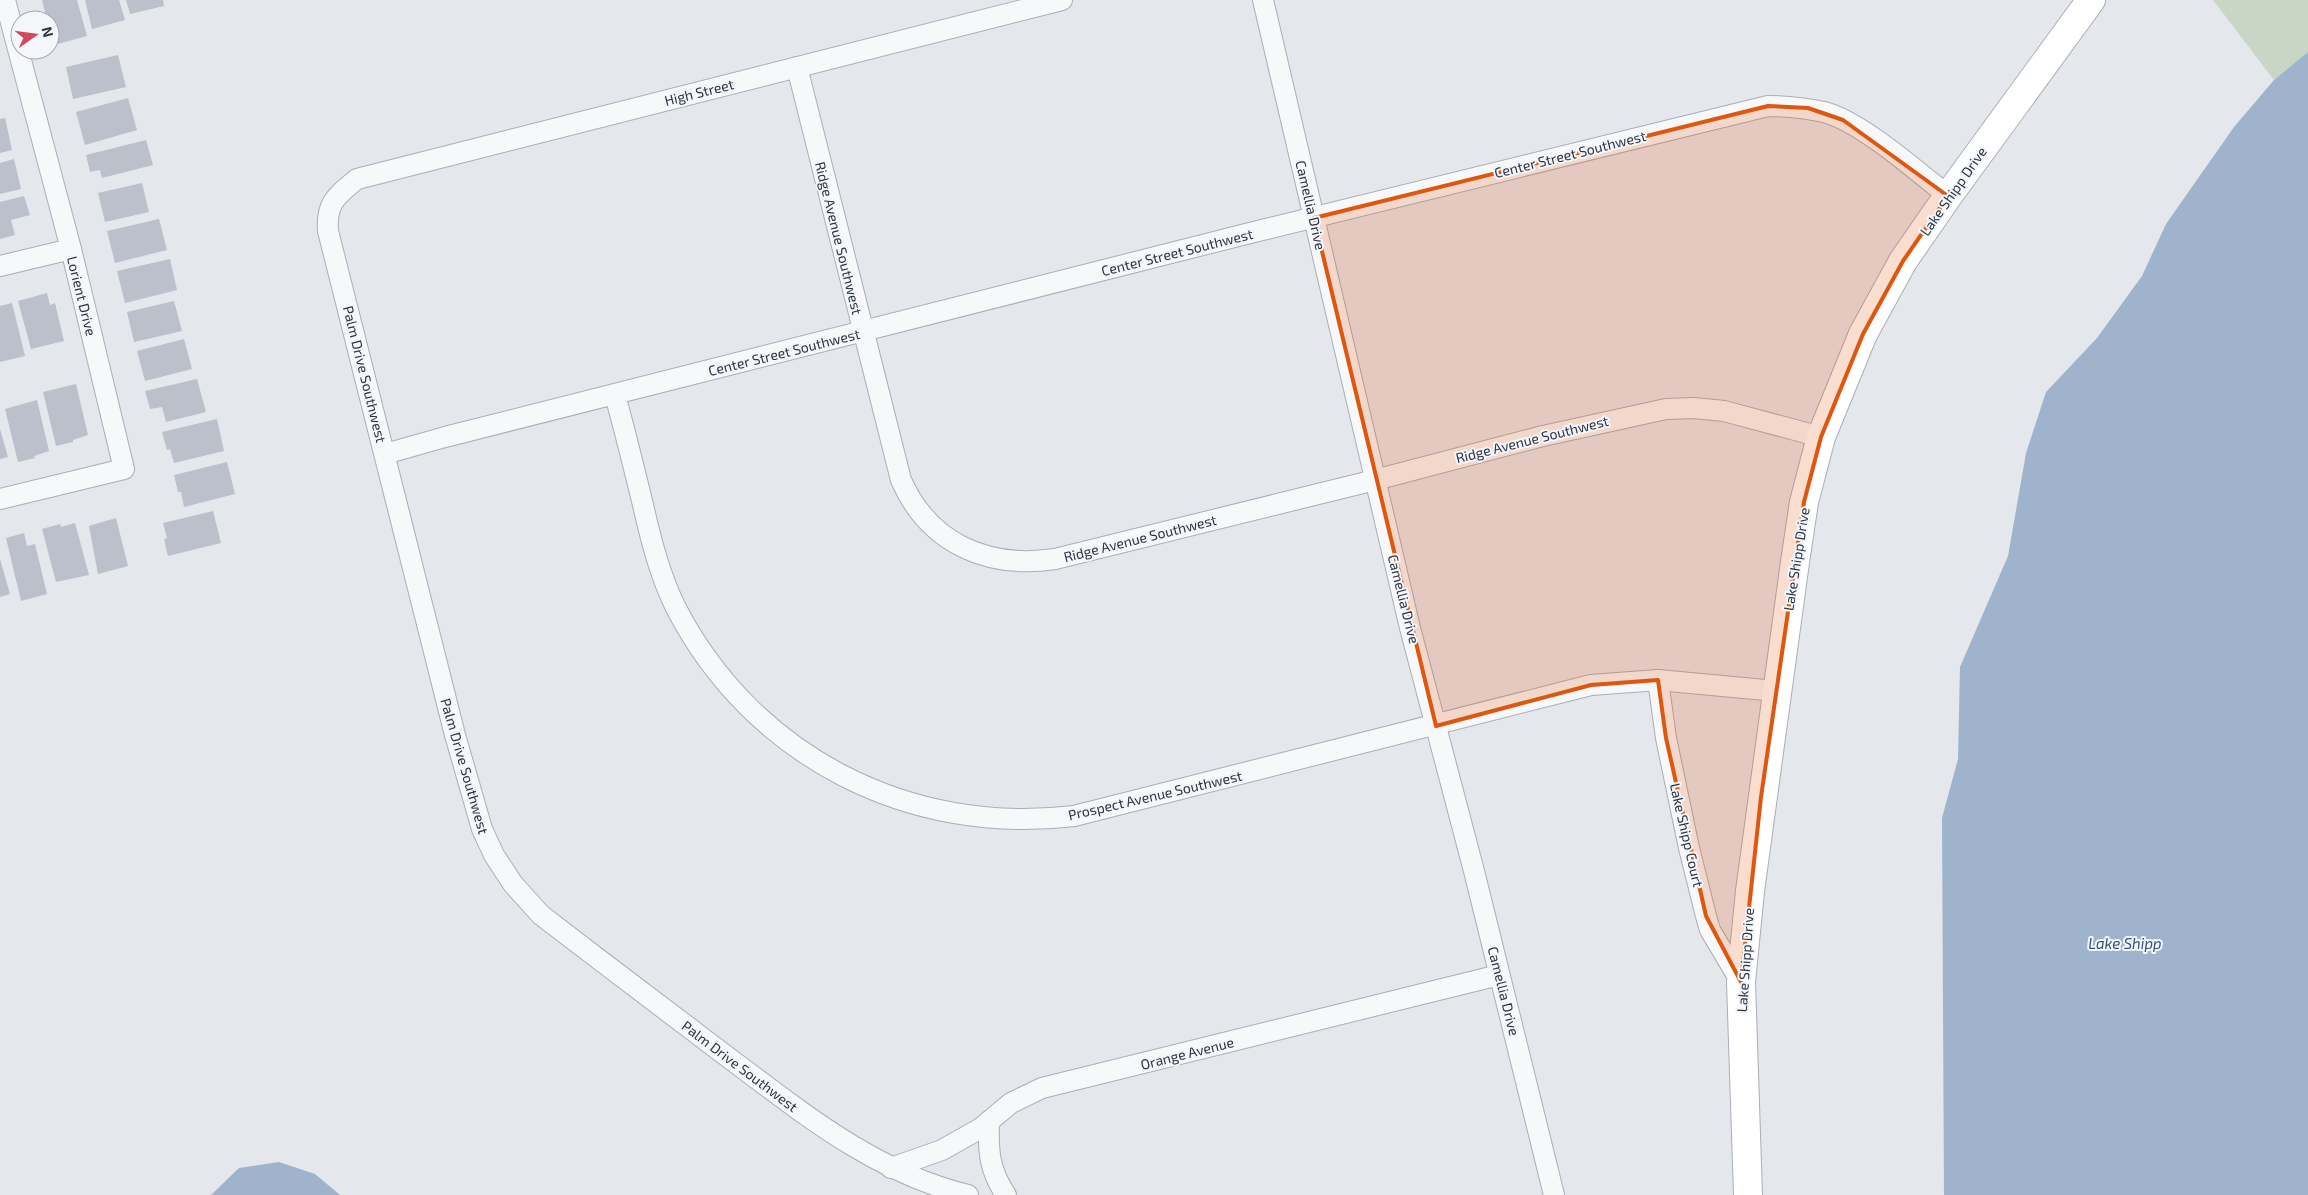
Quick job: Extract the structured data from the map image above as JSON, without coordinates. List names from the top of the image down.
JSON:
{
  "streets": {
    "street": [
      "High Street",
      "Center Street Southwest",
      "Lake Shipp Drive",
      "Camellia Drive",
      "Ridge Avenue Southwest",
      "Lorient Drive",
      "Palm Drive Southwest",
      "Prospect Avenue Southwest",
      "Lake Shipp Court",
      "Orange Avenue"
    ]
  },
  "crossings": [
    ["High Street", "Ridge Avenue Southwest"],
    ["High Street", "Palm Drive Southwest"],
    ["Center Street Southwest", "Lake Shipp Drive"],
    ["Center Street Southwest", "Camellia Drive"],
    ["Center Street Southwest", "Ridge Avenue Southwest"],
    ["Center Street Southwest", "Palm Drive Southwest"],
    ["Center Street Southwest", "Prospect Avenue Southwest"],
    ["Lake Shipp Drive", "Ridge Avenue Southwest"],
    ["Lake Shipp Drive", "Prospect Avenue Southwest"],
    ["Lake Shipp Drive", "Lake Shipp Court"],
    ["Camellia Drive", "Ridge Avenue Southwest"],
    ["Camellia Drive", "Prospect Avenue Southwest"],
    ["Camellia Drive", "Orange Avenue"],
    ["Palm Drive Southwest", "Orange Avenue"],
    ["Prospect Avenue Southwest", "Lake Shipp Court"]
  ],
  "water": ["Lake Shipp"],
  "north": "right"
}
